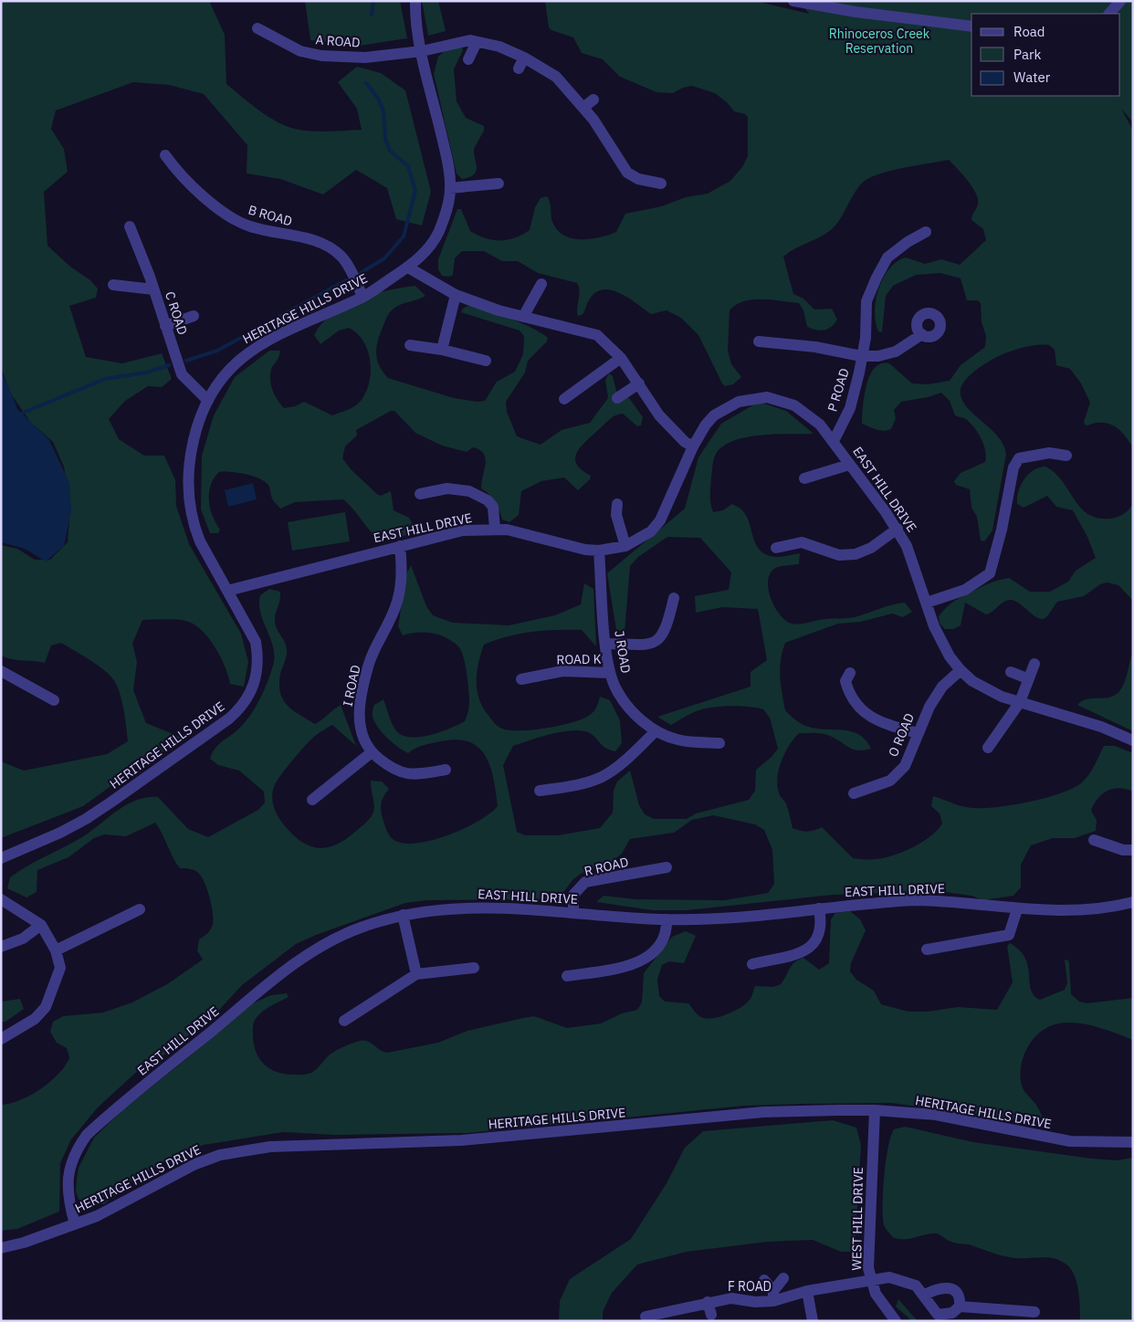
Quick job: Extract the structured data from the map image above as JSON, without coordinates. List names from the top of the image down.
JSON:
{
  "streets": {
    "street": [
      "A ROAD",
      "B ROAD",
      "HERITAGE HILLS DRIVE",
      "C ROAD",
      "P ROAD",
      "EAST HILL DRIVE",
      "J ROAD",
      "ROAD K",
      "I ROAD",
      "O ROAD",
      "R ROAD",
      "WEST HILL DRIVE",
      "F ROAD"
    ]
  },
  "crossings": [
    ["A ROAD", "HERITAGE HILLS DRIVE"],
    ["B ROAD", "HERITAGE HILLS DRIVE"],
    ["HERITAGE HILLS DRIVE", "C ROAD"],
    ["HERITAGE HILLS DRIVE", "EAST HILL DRIVE"],
    ["HERITAGE HILLS DRIVE", "WEST HILL DRIVE"],
    ["P ROAD", "EAST HILL DRIVE"],
    ["EAST HILL DRIVE", "J ROAD"],
    ["EAST HILL DRIVE", "I ROAD"],
    ["EAST HILL DRIVE", "O ROAD"],
    ["EAST HILL DRIVE", "R ROAD"],
    ["J ROAD", "ROAD K"],
    ["WEST HILL DRIVE", "F ROAD"]
  ],
  "parks": ["Rhinoceros Creek Reservation"],
  "legend": ["Road", "Park", "Water"]
}
